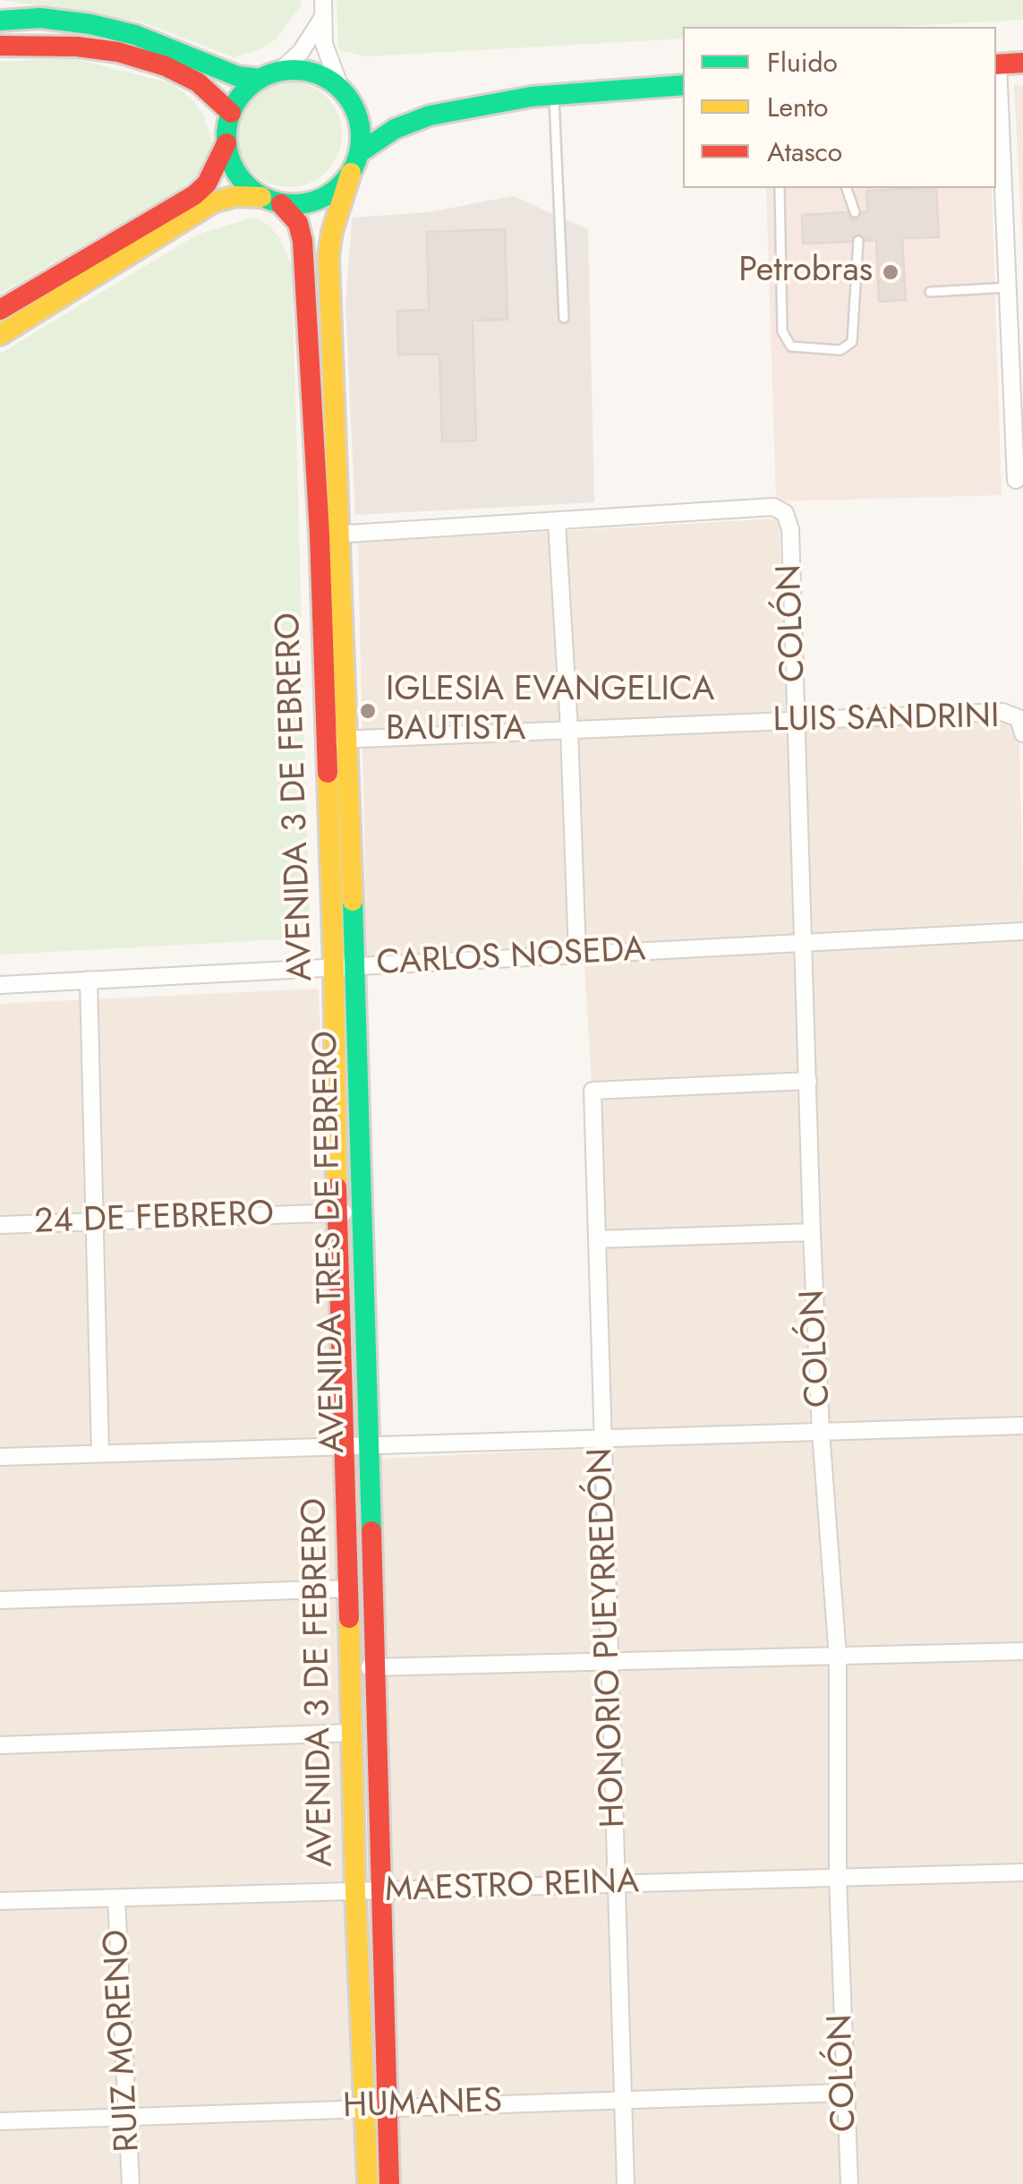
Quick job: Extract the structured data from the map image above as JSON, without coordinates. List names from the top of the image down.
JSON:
{
  "streets": {
    "main road": ["AVENIDA 3 DE FEBRERO", "AVENIDA TRES DE FEBRERO"],
    "street": [
      "COLÓN",
      "LUIS SANDRINI",
      "CARLOS NOSEDA",
      "24 DE FEBRERO",
      "HONORIO PUEYRREDÓN",
      "MAESTRO REINA",
      "RUIZ MORENO",
      "HUMANES"
    ]
  },
  "crossings": [
    ["COLÓN", "LUIS SANDRINI"],
    ["COLÓN", "CARLOS NOSEDA"],
    ["COLÓN", "HONORIO PUEYRREDÓN"],
    ["COLÓN", "MAESTRO REINA"],
    ["COLÓN", "HUMANES"],
    ["LUIS SANDRINI", "AVENIDA 3 DE FEBRERO"],
    ["LUIS SANDRINI", "AVENIDA TRES DE FEBRERO"],
    ["AVENIDA 3 DE FEBRERO", "CARLOS NOSEDA"],
    ["AVENIDA 3 DE FEBRERO", "24 DE FEBRERO"],
    ["AVENIDA 3 DE FEBRERO", "AVENIDA TRES DE FEBRERO"],
    ["AVENIDA 3 DE FEBRERO", "MAESTRO REINA"],
    ["AVENIDA 3 DE FEBRERO", "HUMANES"],
    ["CARLOS NOSEDA", "AVENIDA TRES DE FEBRERO"],
    ["24 DE FEBRERO", "AVENIDA TRES DE FEBRERO"],
    ["AVENIDA TRES DE FEBRERO", "MAESTRO REINA"],
    ["AVENIDA TRES DE FEBRERO", "HUMANES"],
    ["HONORIO PUEYRREDÓN", "MAESTRO REINA"],
    ["HONORIO PUEYRREDÓN", "HUMANES"],
    ["MAESTRO REINA", "RUIZ MORENO"],
    ["RUIZ MORENO", "HUMANES"]
  ],
  "places": ["Petrobras", "IGLESIA EVANGELICA BAUTISTA"],
  "legend": ["Fluido", "Lento", "Atasco"]
}
